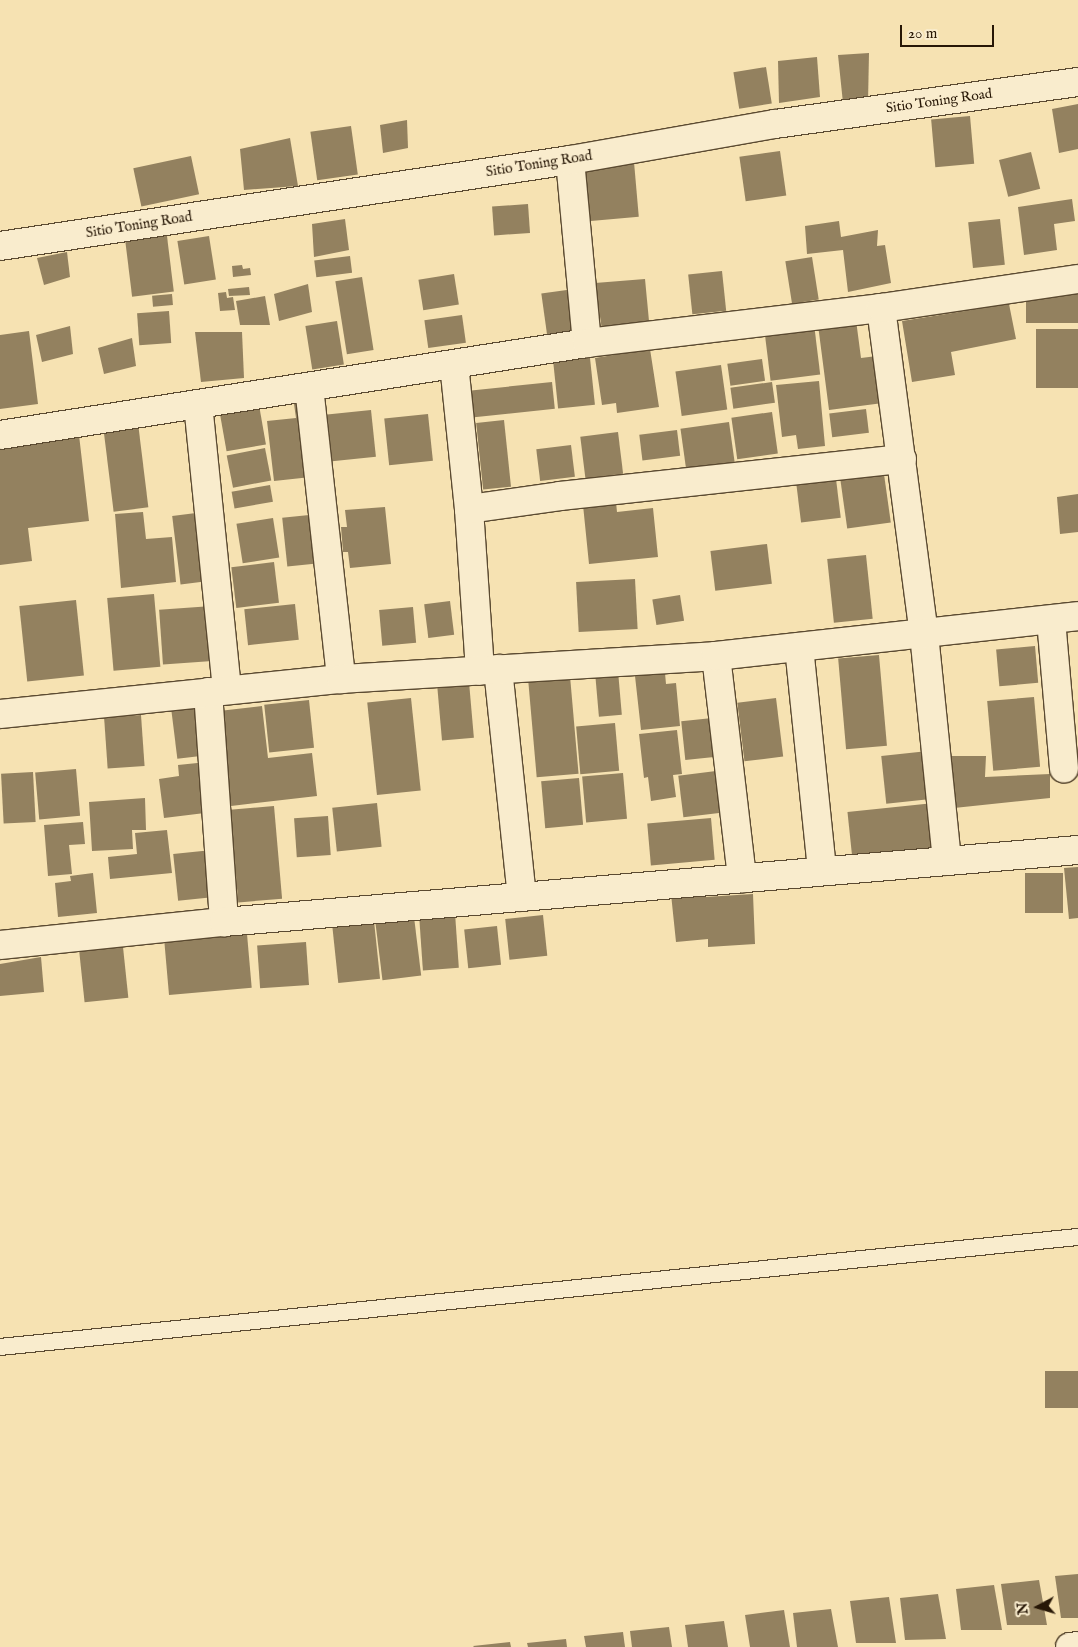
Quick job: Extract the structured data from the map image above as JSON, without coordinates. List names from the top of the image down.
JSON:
{
  "streets": {
    "street": ["Sitio Toning Road"]
  },
  "scale_bar": "20 m",
  "north": "left"
}
